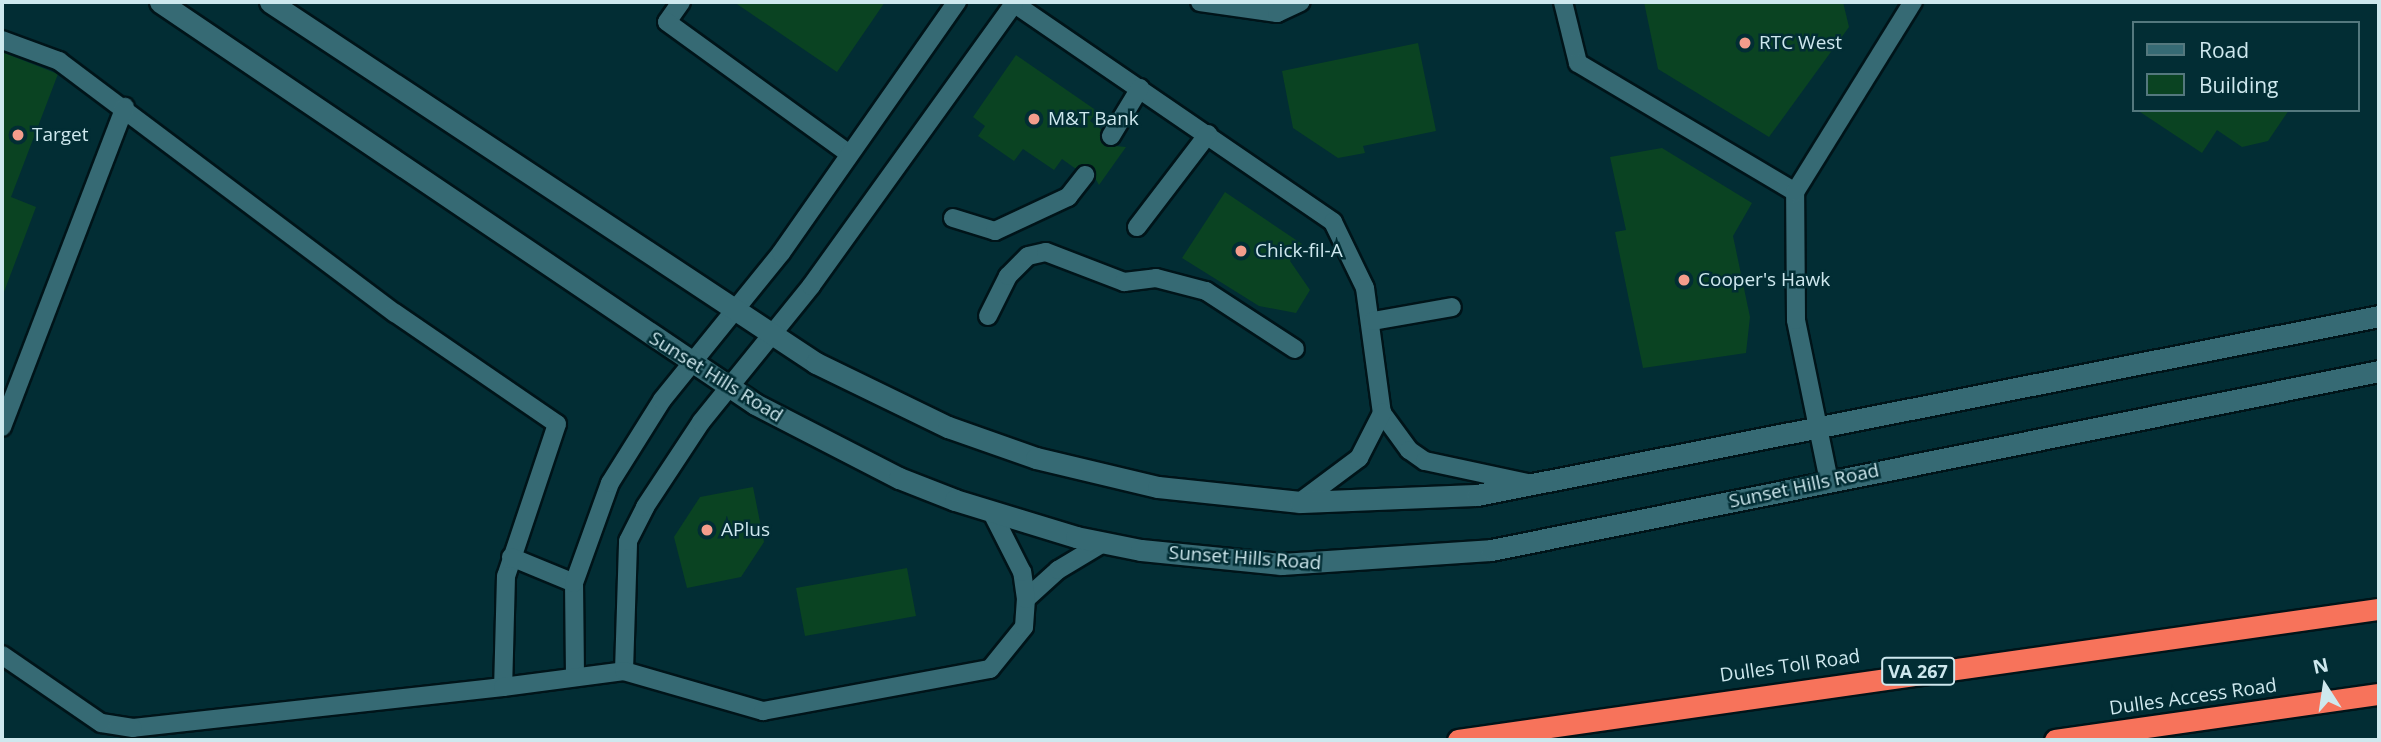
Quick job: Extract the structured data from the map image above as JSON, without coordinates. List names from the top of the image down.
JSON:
{
  "streets": {
    "highway": ["Dulles Toll Road", "VA 267", "Dulles Access Road"],
    "main road": ["Sunset Hills Road"]
  },
  "places": [
    "RTC West",
    "M&T Bank",
    "Target",
    "Chick-fil-A",
    "Cooper's Hawk",
    "APlus"
  ],
  "legend": ["Road", "Building"],
  "north": "top"
}
